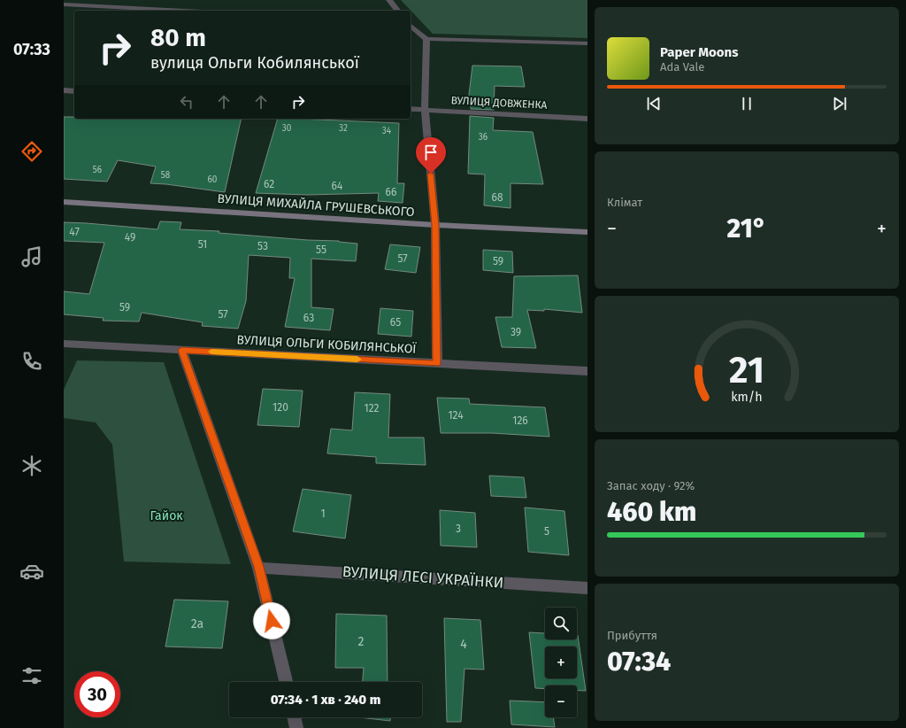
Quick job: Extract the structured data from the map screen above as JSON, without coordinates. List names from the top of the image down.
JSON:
{
  "streets": {
    "street": [
      "ВУЛИЦЯ ДОВЖЕНКА",
      "ВУЛИЦЯ МИХАЙЛА ГРУШЕВСЬКОГО",
      "ВУЛИЦЯ ОЛЬГИ КОБИЛЯНСЬКОЇ",
      "ВУЛИЦЯ ЛЕСІ УКРАЇНКИ"
    ]
  },
  "parks": ["Гайок"],
  "house_numbers": [
    "30",
    "32",
    "34",
    "36",
    "56",
    "58",
    "60",
    "62",
    "64",
    "66",
    "68",
    "47",
    "49",
    "51",
    "53",
    "55",
    "57",
    "59",
    "59",
    "57",
    "63",
    "65",
    "39",
    "120",
    "122",
    "124",
    "126",
    "1",
    "3",
    "5",
    "2а",
    "2",
    "4"
  ],
  "page": {
    "tabs": "07:33",
    "turn": ["80 m", "вулиця Ольги Кобилянської"],
    "song": ["Paper Moons", "Ada Vale"],
    "tile": [
      "Клімат",
      ["Запас ходу · 92%", "460 km"],
      ["Прибуття", "07:34"]
    ],
    "heat": ["−", "21°", "+"],
    "map_buttons": ["+", "−"],
    "limit": "30",
    "trip": "07:34 · 1 хв · 240 m",
    "gauge": ["21", "km/h"]
  }
}
